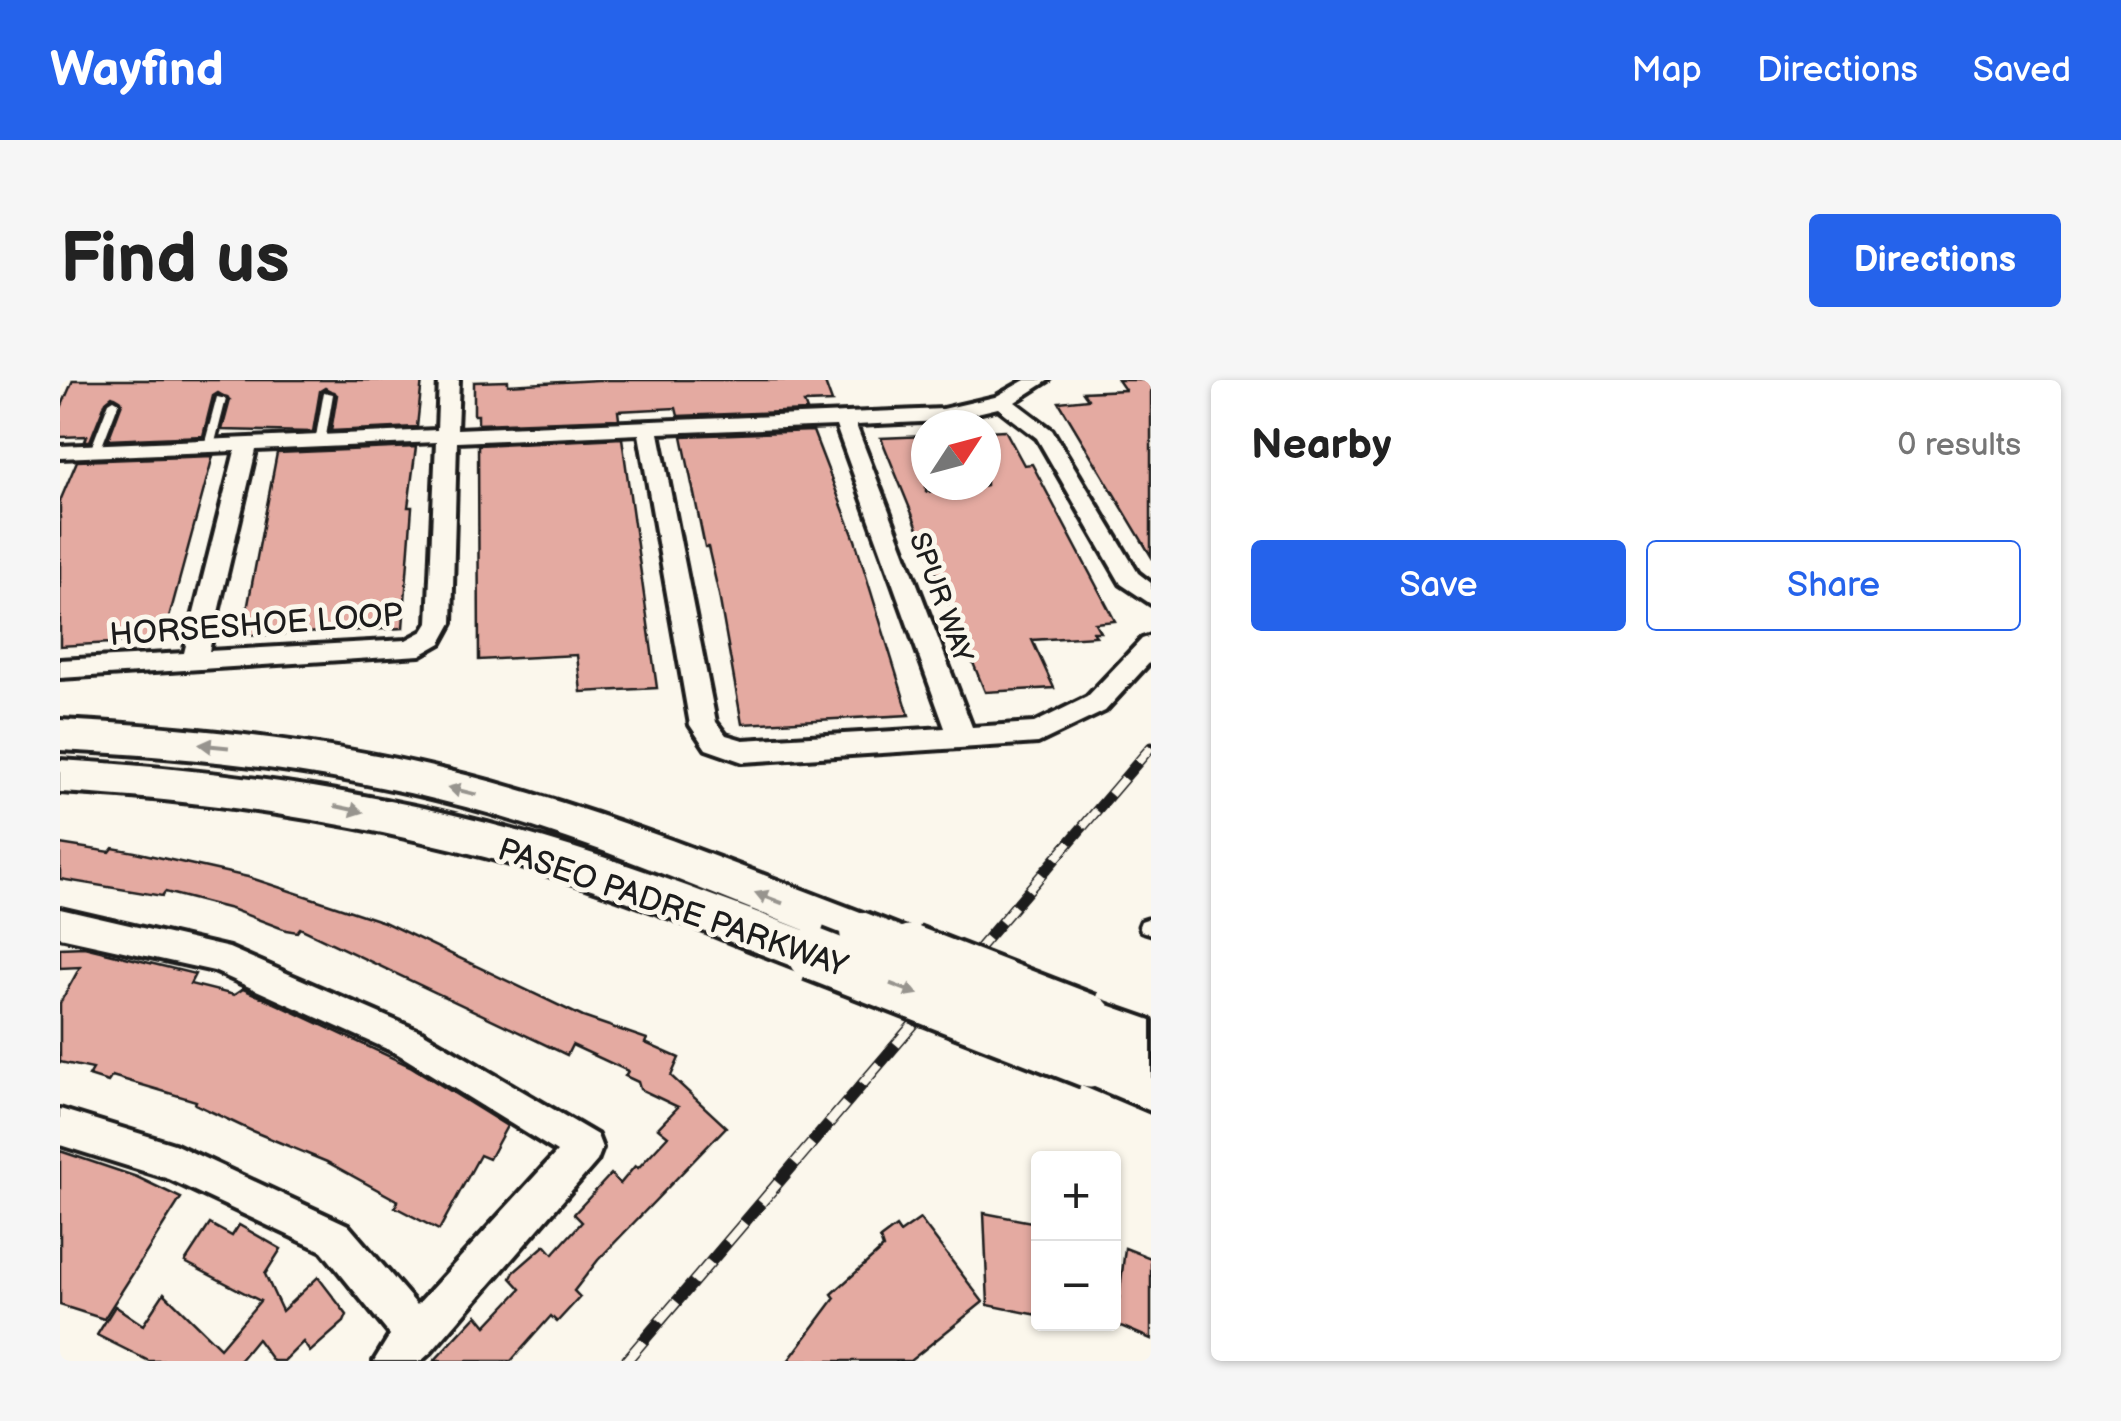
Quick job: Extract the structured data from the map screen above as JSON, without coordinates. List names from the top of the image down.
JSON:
{
  "streets": {
    "main road": ["PASEO PADRE PARKWAY"],
    "street": ["SPUR WAY", "HORSESHOE LOOP"]
  },
  "north": "top right",
  "page": {
    "header": "Wayfind",
    "nav": ["Map", "Directions", "Saved"],
    "buttons": [
      "Directions",
      ["Save", "Share"]
    ],
    "title": "Find us",
    "heading": ["Nearby", "0 results"],
    "map_buttons": ["+", "−"]
  }
}
